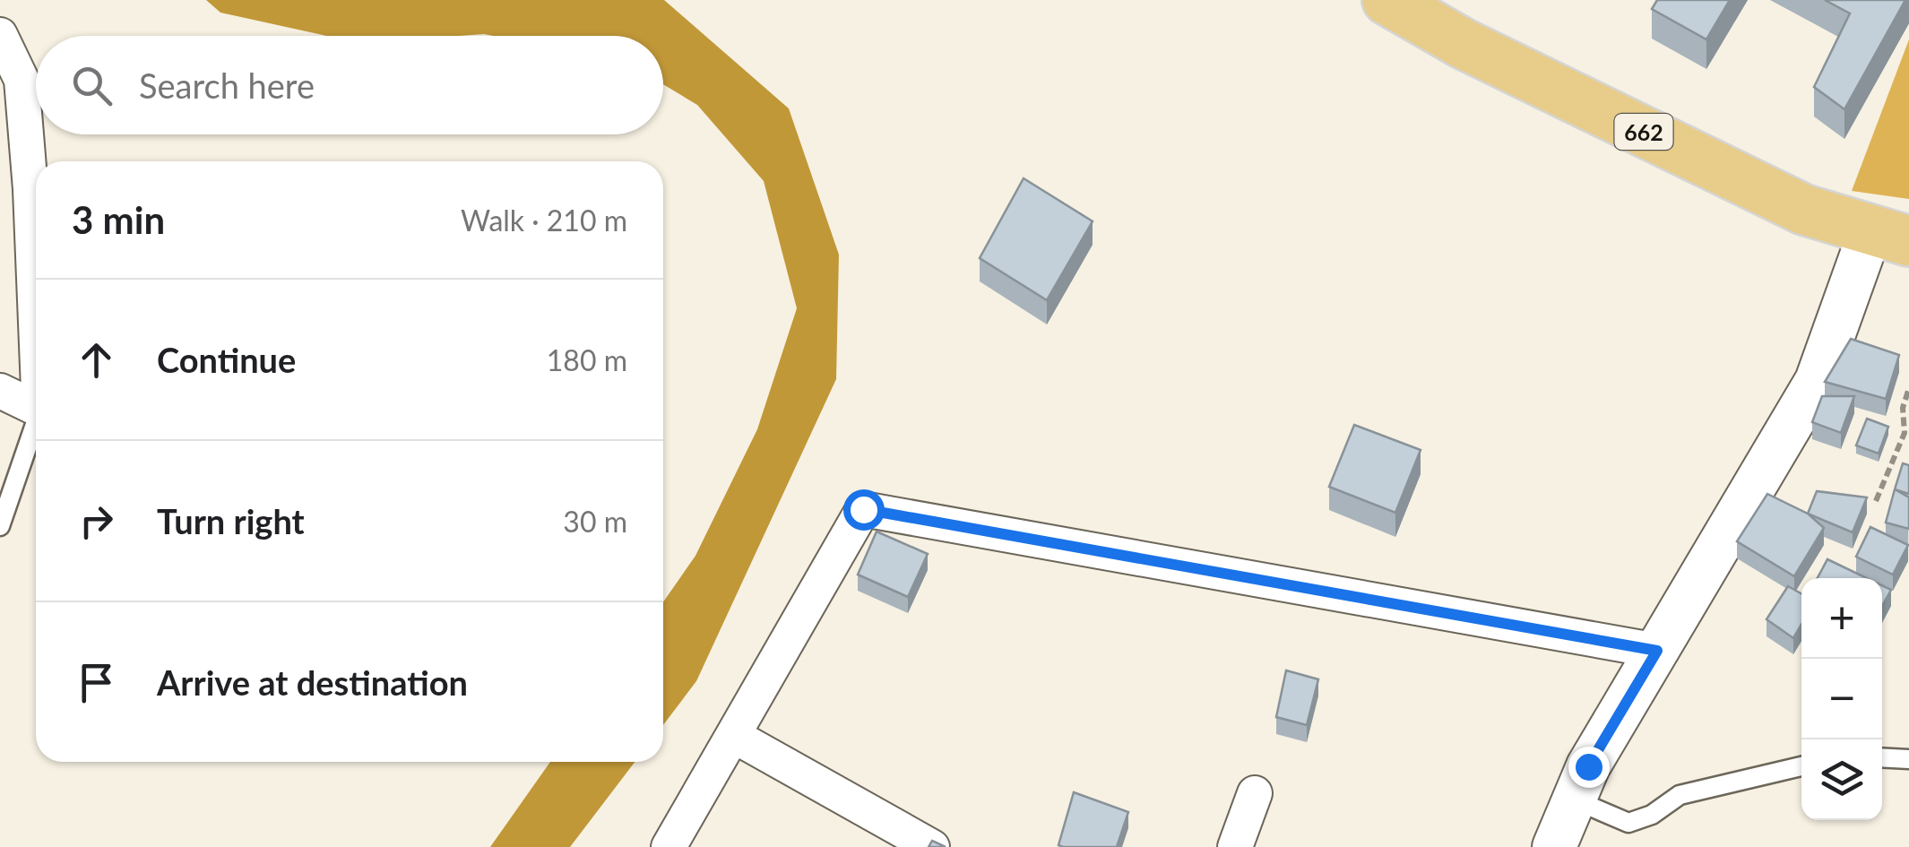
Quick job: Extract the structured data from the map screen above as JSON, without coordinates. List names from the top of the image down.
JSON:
{
  "streets": {
    "main road": ["662"]
  },
  "page": {
    "search": "Search here",
    "heading": ["3 min", "Walk · 210 m"],
    "list": [
      ["Continue", "180 m"],
      ["Turn right", "30 m"],
      "Arrive at destination"
    ],
    "map_buttons": ["+", "−"]
  }
}
